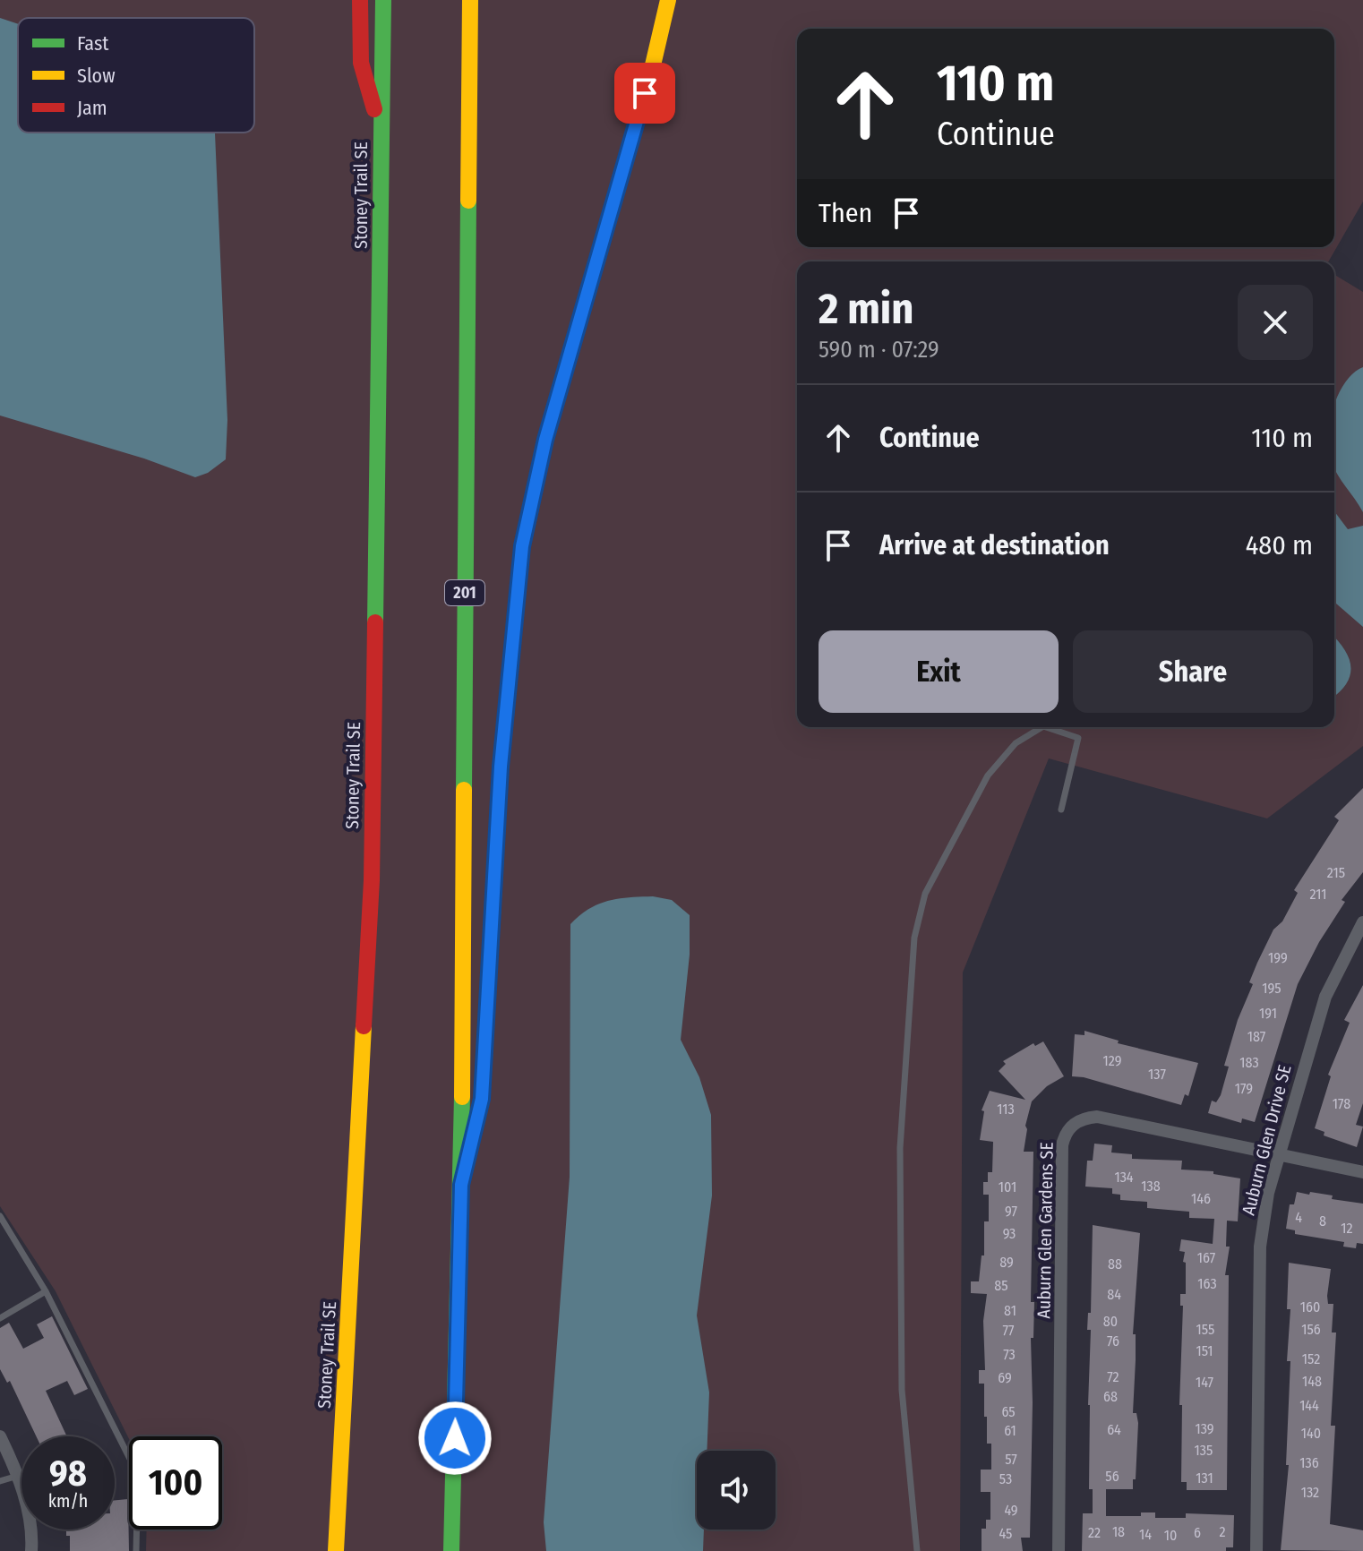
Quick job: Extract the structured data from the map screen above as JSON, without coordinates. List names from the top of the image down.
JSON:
{
  "streets": {
    "highway": ["Stoney Trail SE", "201"],
    "street": ["Auburn Glen Drive SE", "Auburn Glen Gardens SE"]
  },
  "crossings": [
    ["Auburn Glen Drive SE", "Auburn Glen Gardens SE"]
  ],
  "house_numbers": [
    "215",
    "211",
    "199",
    "195",
    "191",
    "187",
    "129",
    "183",
    "137",
    "179",
    "178",
    "113",
    "134",
    "138",
    "101",
    "146",
    "97",
    "4",
    "8",
    "12",
    "93",
    "167",
    "89",
    "88",
    "163",
    "85",
    "84",
    "160",
    "81",
    "80",
    "155",
    "156",
    "77",
    "76",
    "151",
    "73",
    "152",
    "72",
    "69",
    "148",
    "147",
    "68",
    "144",
    "65",
    "139",
    "64",
    "61",
    "140",
    "135",
    "57",
    "136",
    "56",
    "131",
    "53",
    "132",
    "49",
    "18",
    "2",
    "22",
    "6",
    "45",
    "14",
    "10"
  ],
  "legend": ["Fast", "Slow", "Jam"],
  "page": {
    "turn": ["110 m", "Continue"],
    "then": "Then",
    "heading": ["2 min", "590 m · 07:29"],
    "list": [
      {
        "name": "Continue",
        "value": "110 m"
      },
      {
        "name": "Arrive at destination",
        "value": "480 m"
      }
    ],
    "buttons": ["Exit", "Share"],
    "speed": "98 km/h",
    "limit": "100"
  }
}
